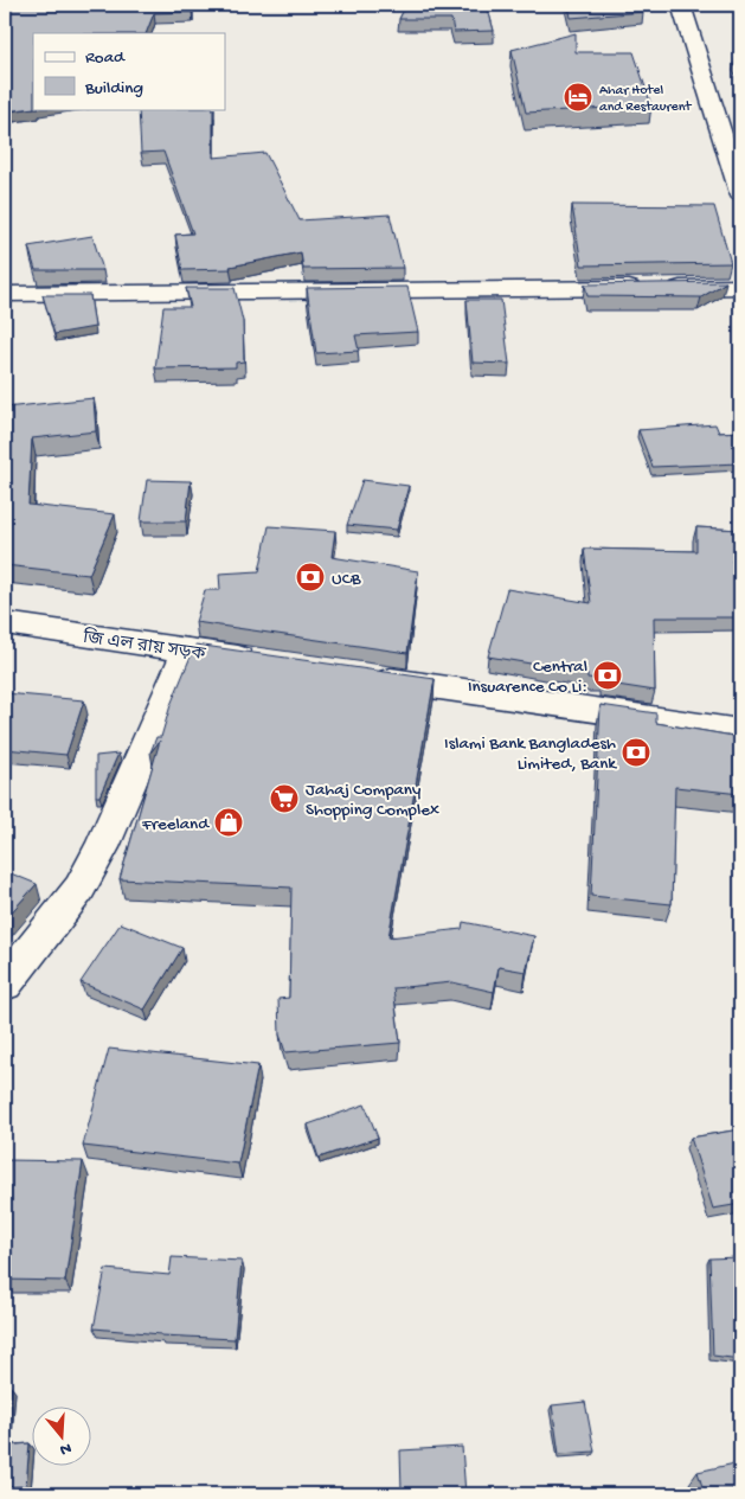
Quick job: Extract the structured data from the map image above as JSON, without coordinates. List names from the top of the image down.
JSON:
{
  "streets": {
    "main road": ["জি এল রায় সড়ক"]
  },
  "places": {
    "hotel": ["Ahar Hotel and Restaurent"],
    "bank": ["UCB", "Central Insuarence Co Li:", "Islami Bank Bangladesh Limited, Bank"],
    "supermarket": ["Jahaj Company Shopping Complex"],
    "shop": ["Freeland"]
  },
  "legend": ["Road", "Building"],
  "north": "bottom"
}
